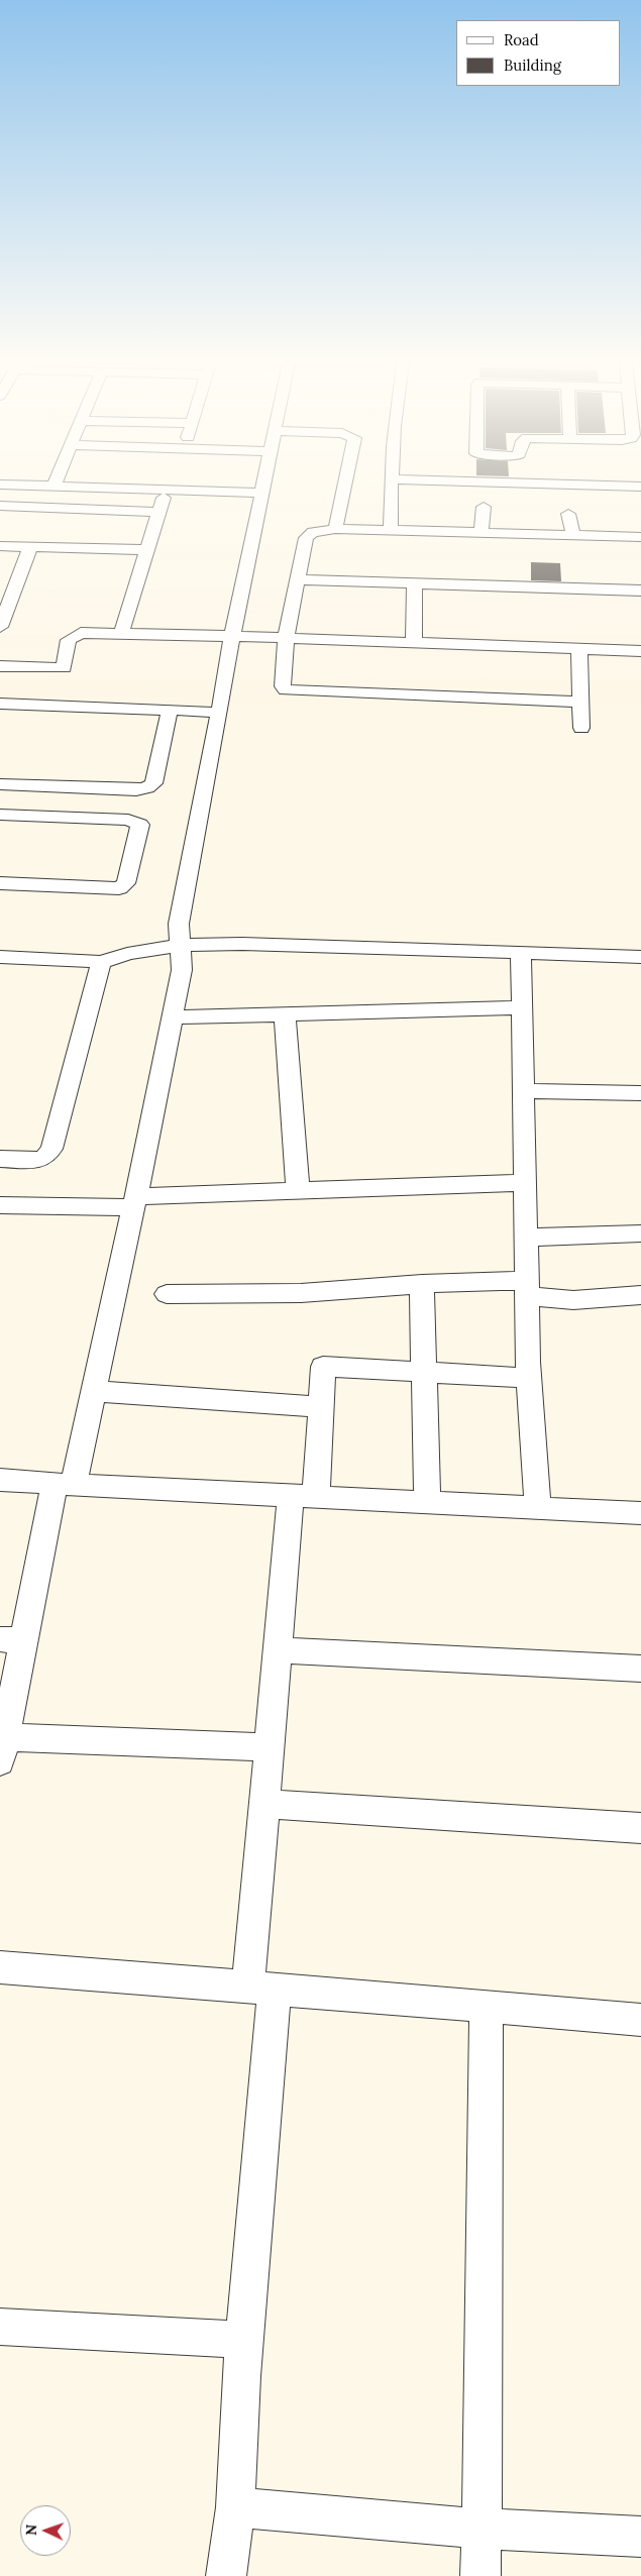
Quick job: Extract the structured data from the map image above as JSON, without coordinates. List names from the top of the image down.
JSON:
{
  "legend": ["Road", "Building"],
  "north": "left"
}
